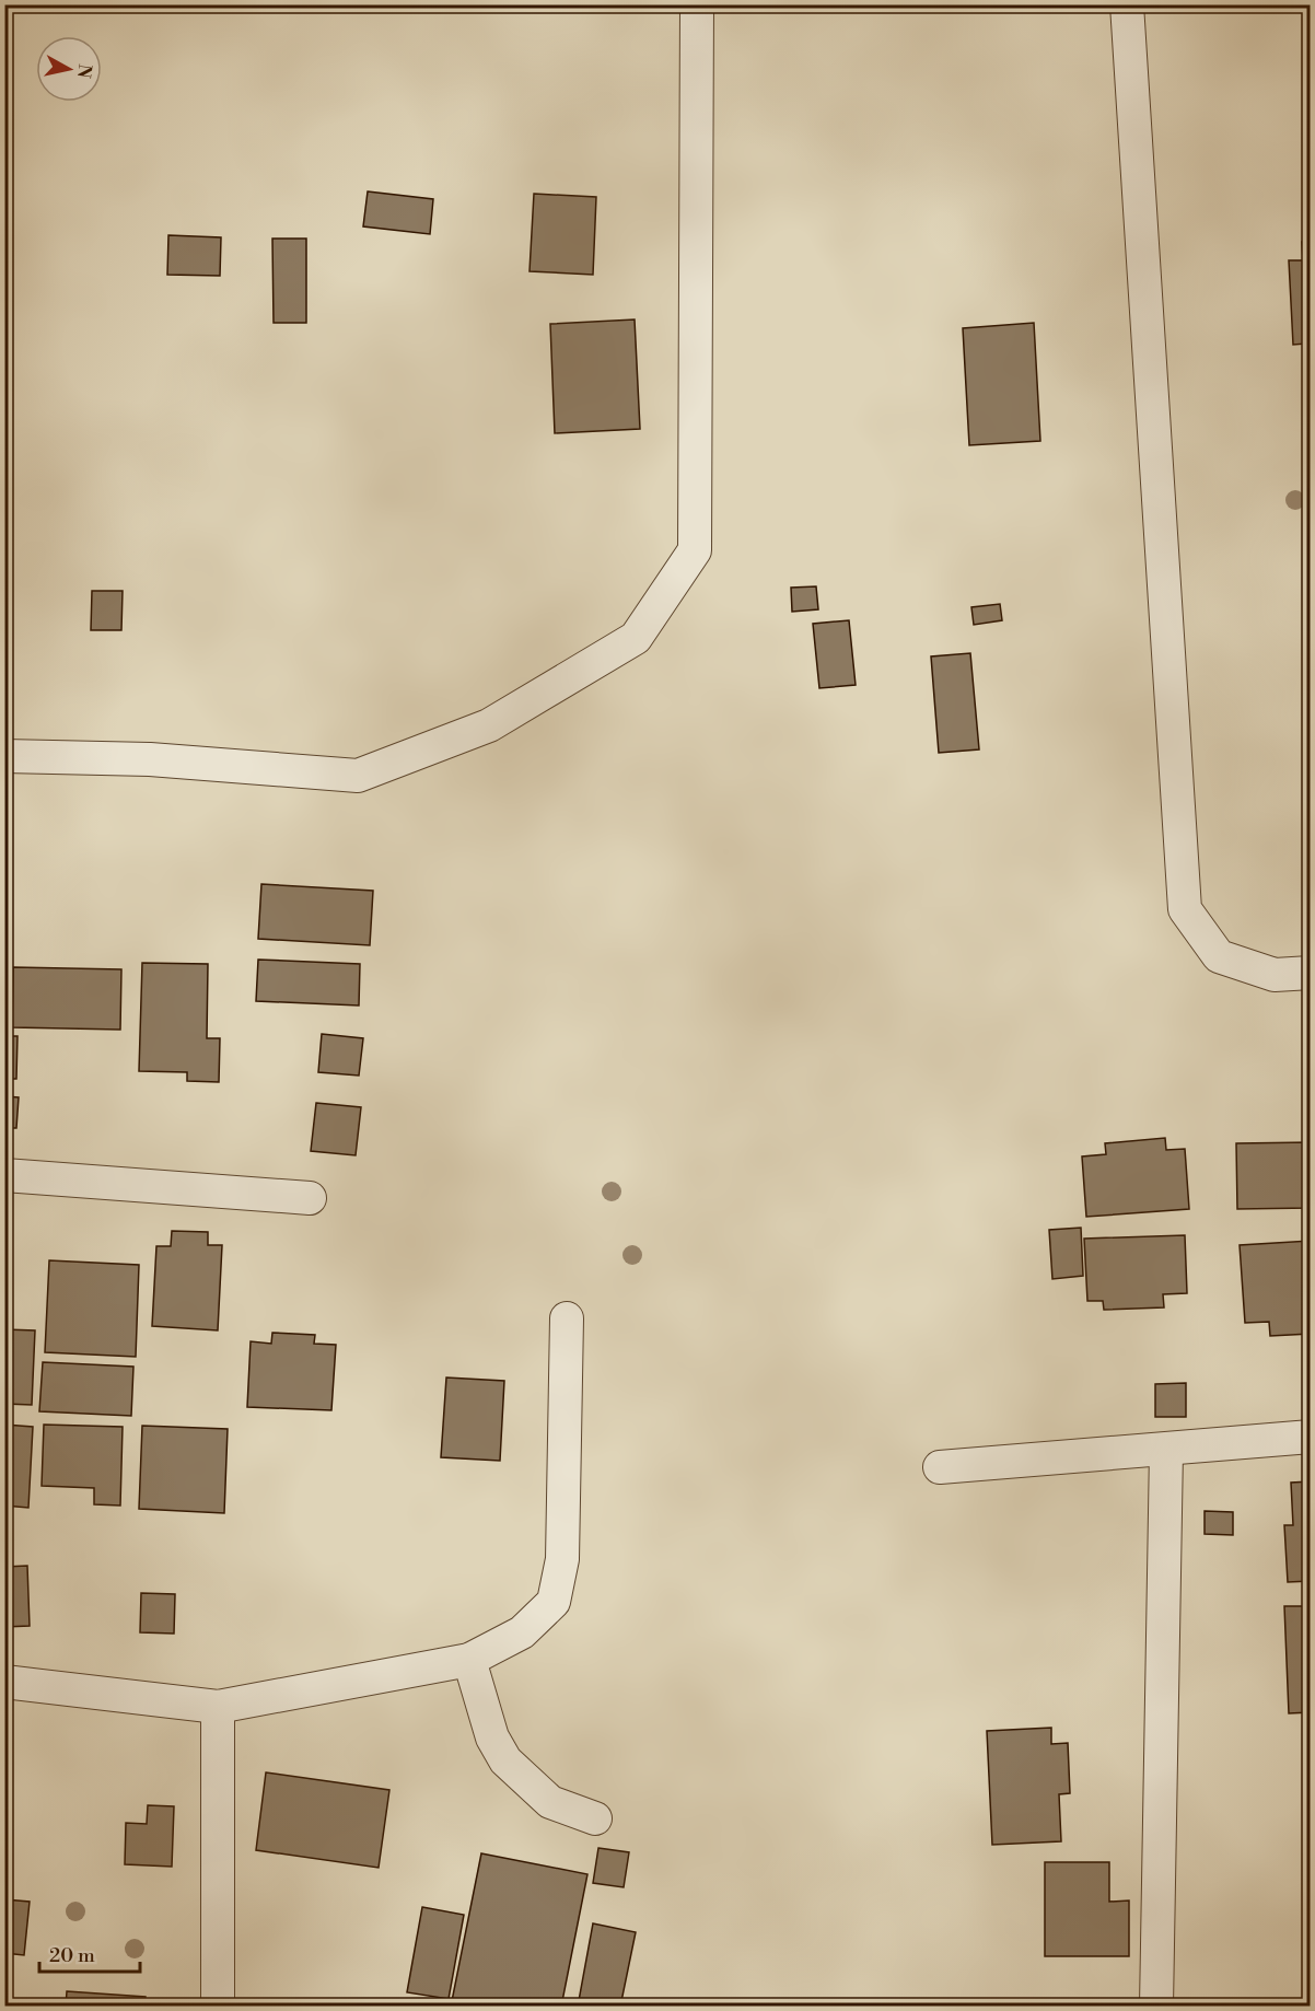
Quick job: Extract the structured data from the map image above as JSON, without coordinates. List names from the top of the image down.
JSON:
{
  "scale_bar": "20 m",
  "north": "right"
}
